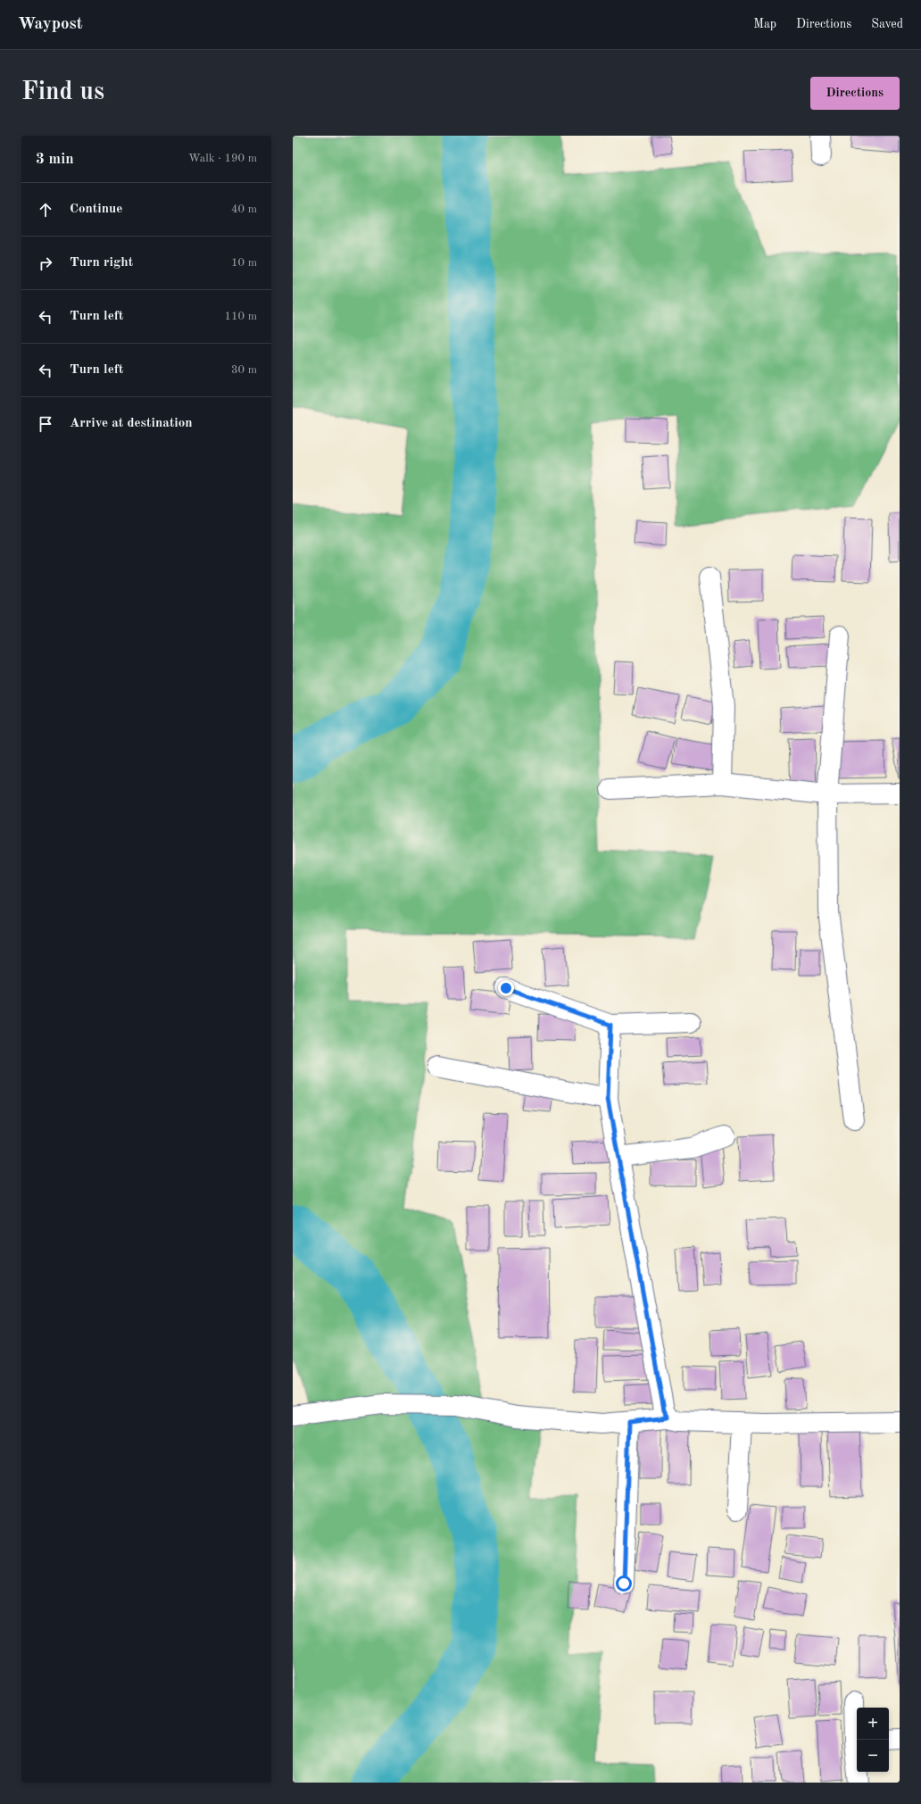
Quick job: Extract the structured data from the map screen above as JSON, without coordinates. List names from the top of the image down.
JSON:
{
  "page": {
    "header": "Waypost",
    "nav": ["Map", "Directions", "Saved"],
    "buttons": "Directions",
    "title": "Find us",
    "heading": ["3 min", "Walk · 190 m"],
    "list": [
      ["Continue", "40 m"],
      ["Turn right", "10 m"],
      ["Turn left", "110 m"],
      ["Turn left", "30 m"],
      "Arrive at destination"
    ],
    "map_buttons": ["+", "−"]
  }
}
